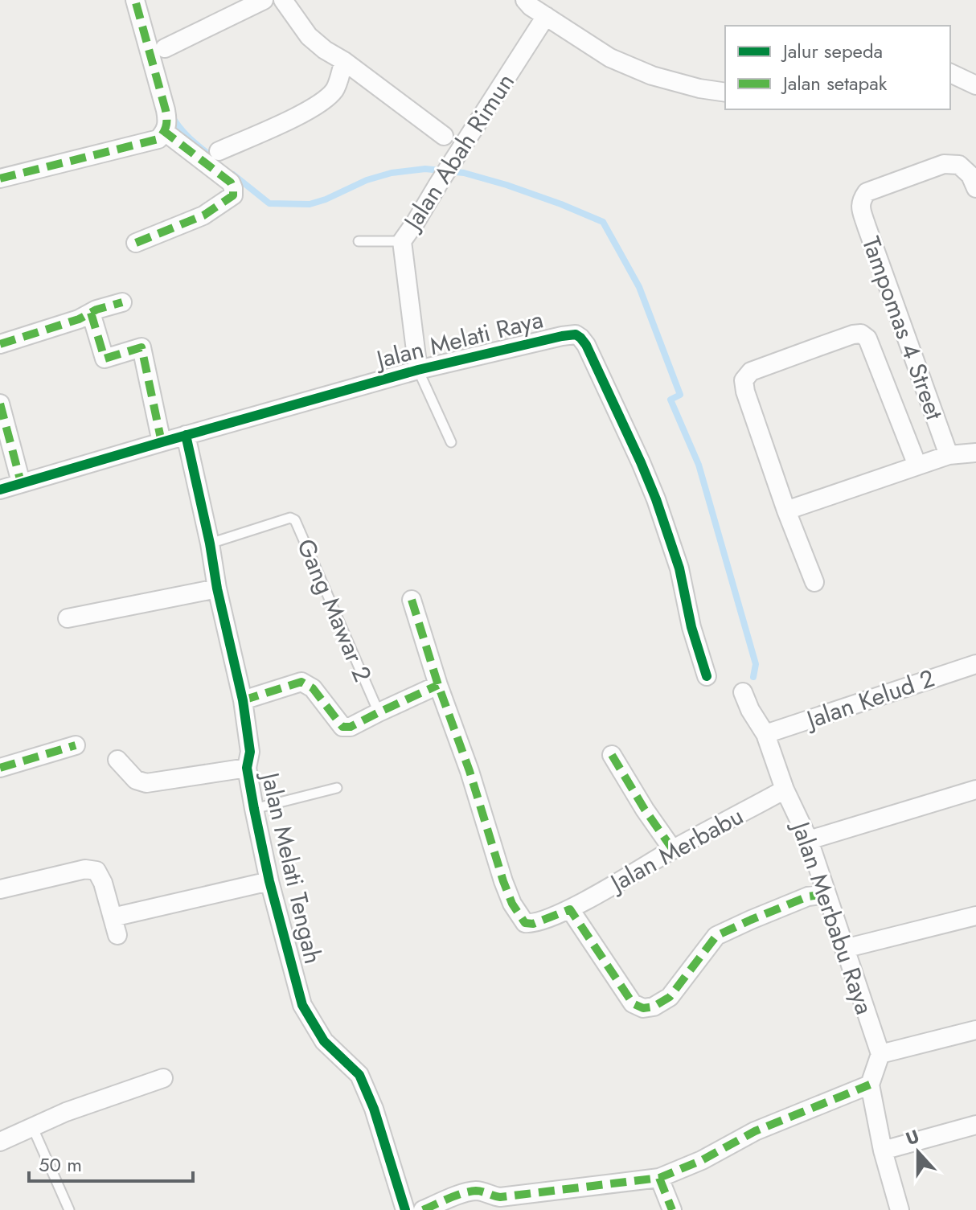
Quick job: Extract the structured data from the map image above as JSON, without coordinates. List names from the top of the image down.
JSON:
{
  "streets": {
    "street": [
      "Jalan Abah Rimun",
      "Tampomas 4 Street",
      "Jalan Melati Raya",
      "Jalan Kelud 2",
      "Jalan Merbabu",
      "Jalan Melati Tengah",
      "Jalan Merbabu Raya"
    ],
    "lane": ["Gang Mawar 2"]
  },
  "crossings": [
    ["Jalan Abah Rimun", "Jalan Melati Raya"],
    ["Jalan Melati Raya", "Jalan Melati Tengah"],
    ["Gang Mawar 2", "Jalan Melati Tengah"],
    ["Jalan Kelud 2", "Jalan Merbabu Raya"],
    ["Jalan Merbabu", "Jalan Merbabu Raya"]
  ],
  "legend": ["Jalur sepeda", "Jalan setapak"],
  "scale_bar": "50 m",
  "north": "top"
}
